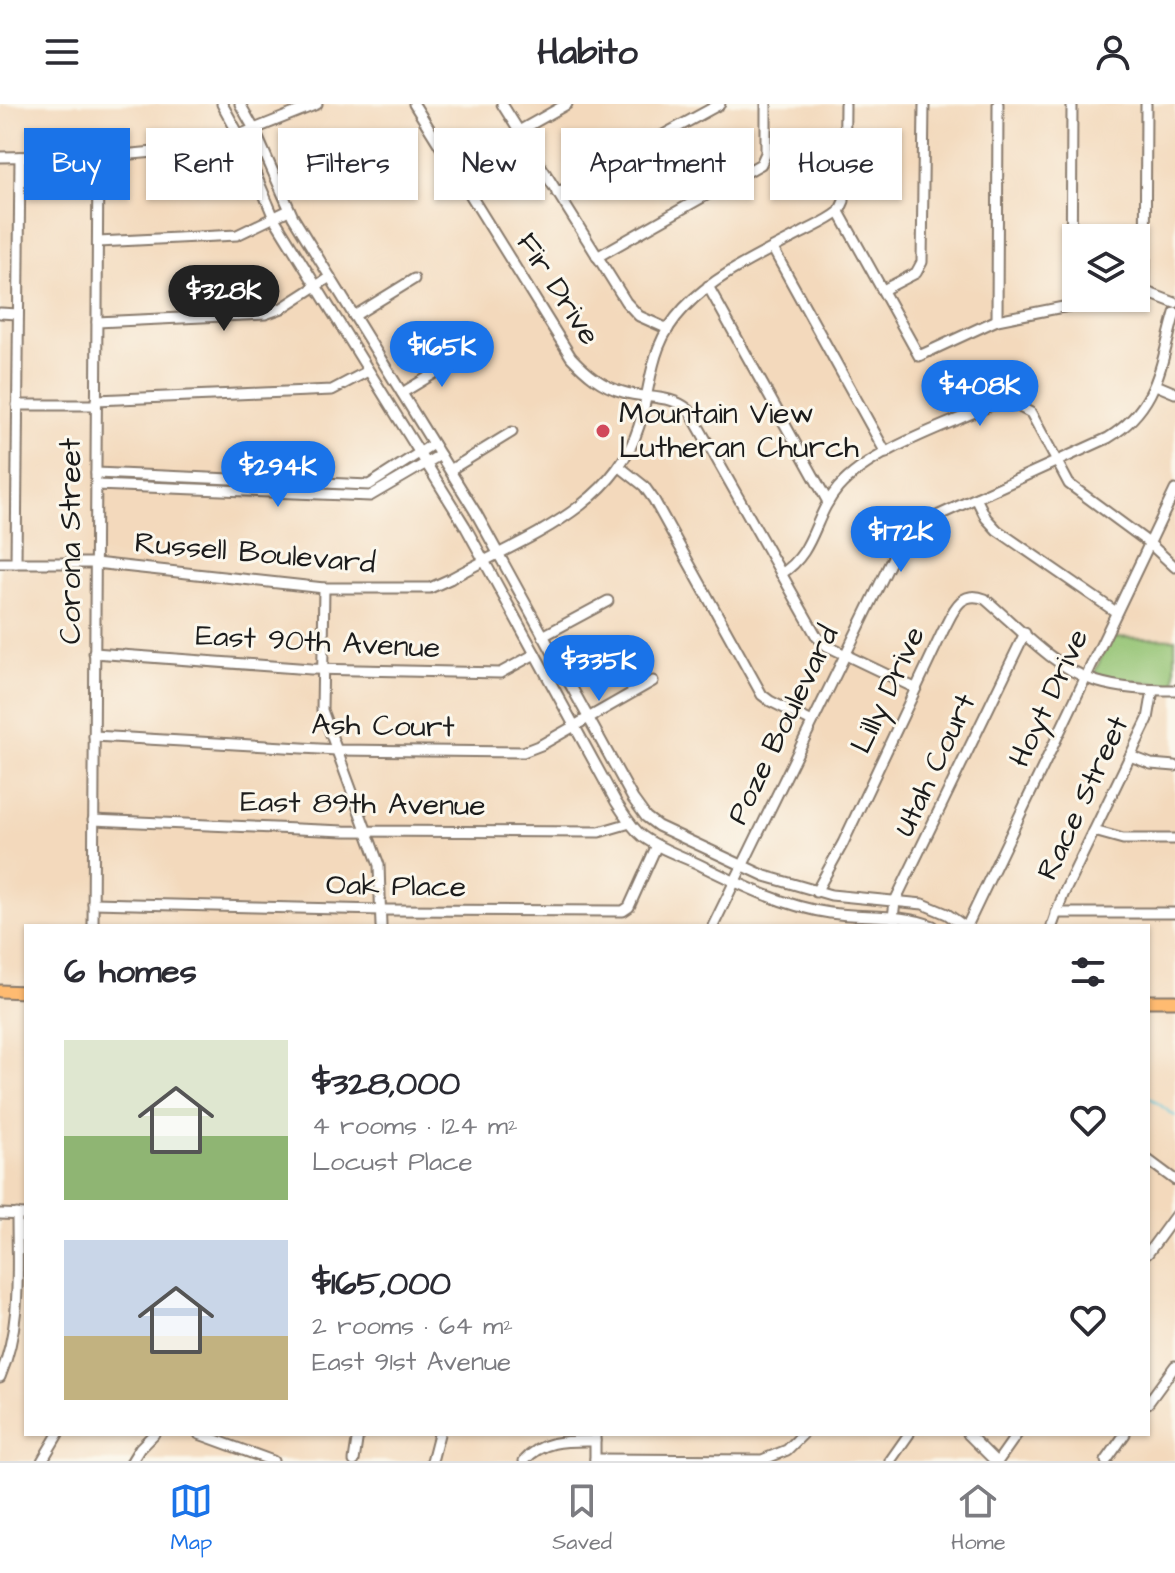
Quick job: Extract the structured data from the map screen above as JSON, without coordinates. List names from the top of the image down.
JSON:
{
  "streets": {
    "street": [
      "Fir Drive",
      "Corona Street",
      "Russell Boulevard",
      "East 90th Avenue",
      "Lilly Drive",
      "Hoyt Drive",
      "Poze Boulevard",
      "Ash Court",
      "Utah Court",
      "Race Street",
      "East 89th Avenue",
      "Oak Place"
    ]
  },
  "crossings": [
    ["Fir Drive", "Russell Boulevard"],
    ["Fir Drive", "Lilly Drive"],
    ["Fir Drive", "Poze Boulevard"],
    ["Corona Street", "Russell Boulevard"],
    ["Corona Street", "East 90th Avenue"],
    ["Corona Street", "Ash Court"],
    ["Corona Street", "East 89th Avenue"],
    ["Corona Street", "Oak Place"],
    ["Lilly Drive", "Hoyt Drive"],
    ["Lilly Drive", "Utah Court"],
    ["Lilly Drive", "Race Street"]
  ],
  "places": ["Mountain View Lutheran Church"],
  "page": {
    "header": "Habito",
    "chip": [
      "Buy",
      "Rent",
      "Filters",
      "New",
      "Apartment",
      "House"
    ],
    "price": [
      "$328K",
      "$165K",
      "$408K",
      "$294K",
      "$172K",
      "$335K"
    ],
    "heading": "6 homes",
    "list": [
      {
        "name": "$328,000",
        "note": "4 rooms · 124 m² · Locust Place"
      },
      {
        "name": "$165,000",
        "note": "2 rooms · 64 m² · East 91st Avenue"
      }
    ],
    "tabs": ["Map", "Saved", "Home"]
  }
}
